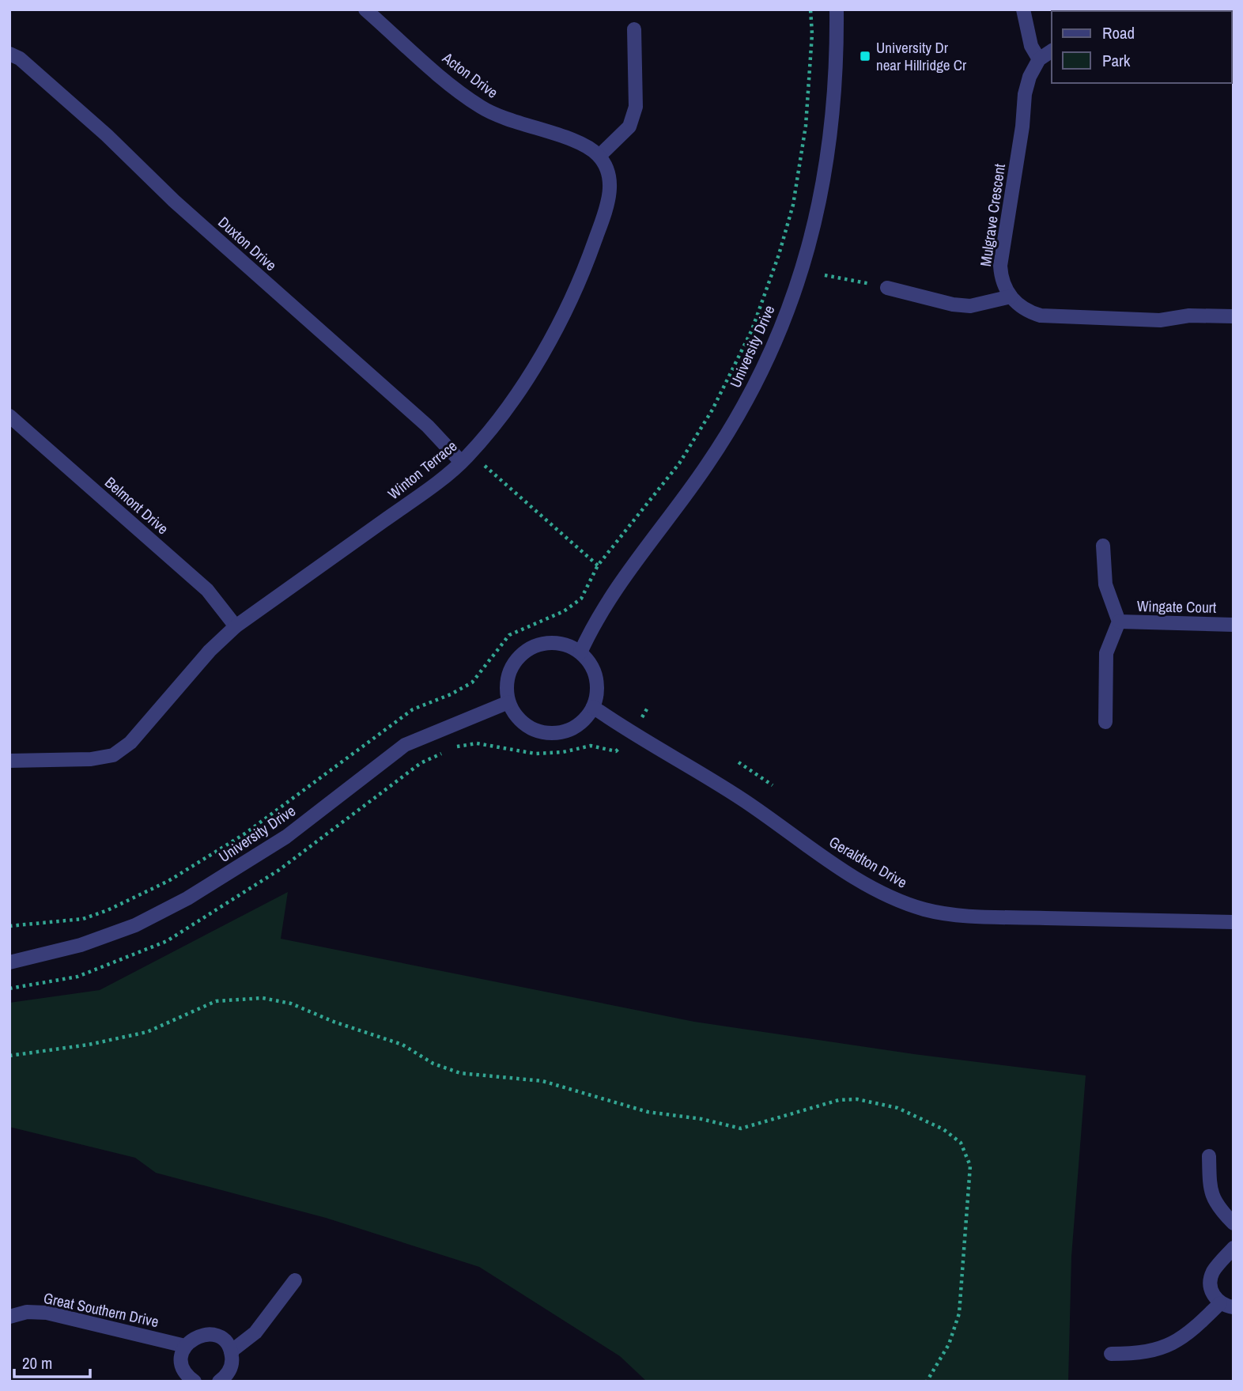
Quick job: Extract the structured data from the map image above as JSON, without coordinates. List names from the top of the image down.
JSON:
{
  "streets": {
    "street": [
      "Acton Drive",
      "Mulgrave Crescent",
      "Duxton Drive",
      "University Drive",
      "Winton Terrace",
      "Belmont Drive",
      "Wingate Court",
      "Geraldton Drive",
      "Great Southern Drive"
    ]
  },
  "crossings": [
    ["Acton Drive", "Winton Terrace"],
    ["Duxton Drive", "Winton Terrace"],
    ["University Drive", "Geraldton Drive"],
    ["Winton Terrace", "Belmont Drive"]
  ],
  "places": {
    "transit": ["University Dr near Hillridge Cr"]
  },
  "legend": ["Road", "Park"],
  "scale_bar": "20 m"
}
